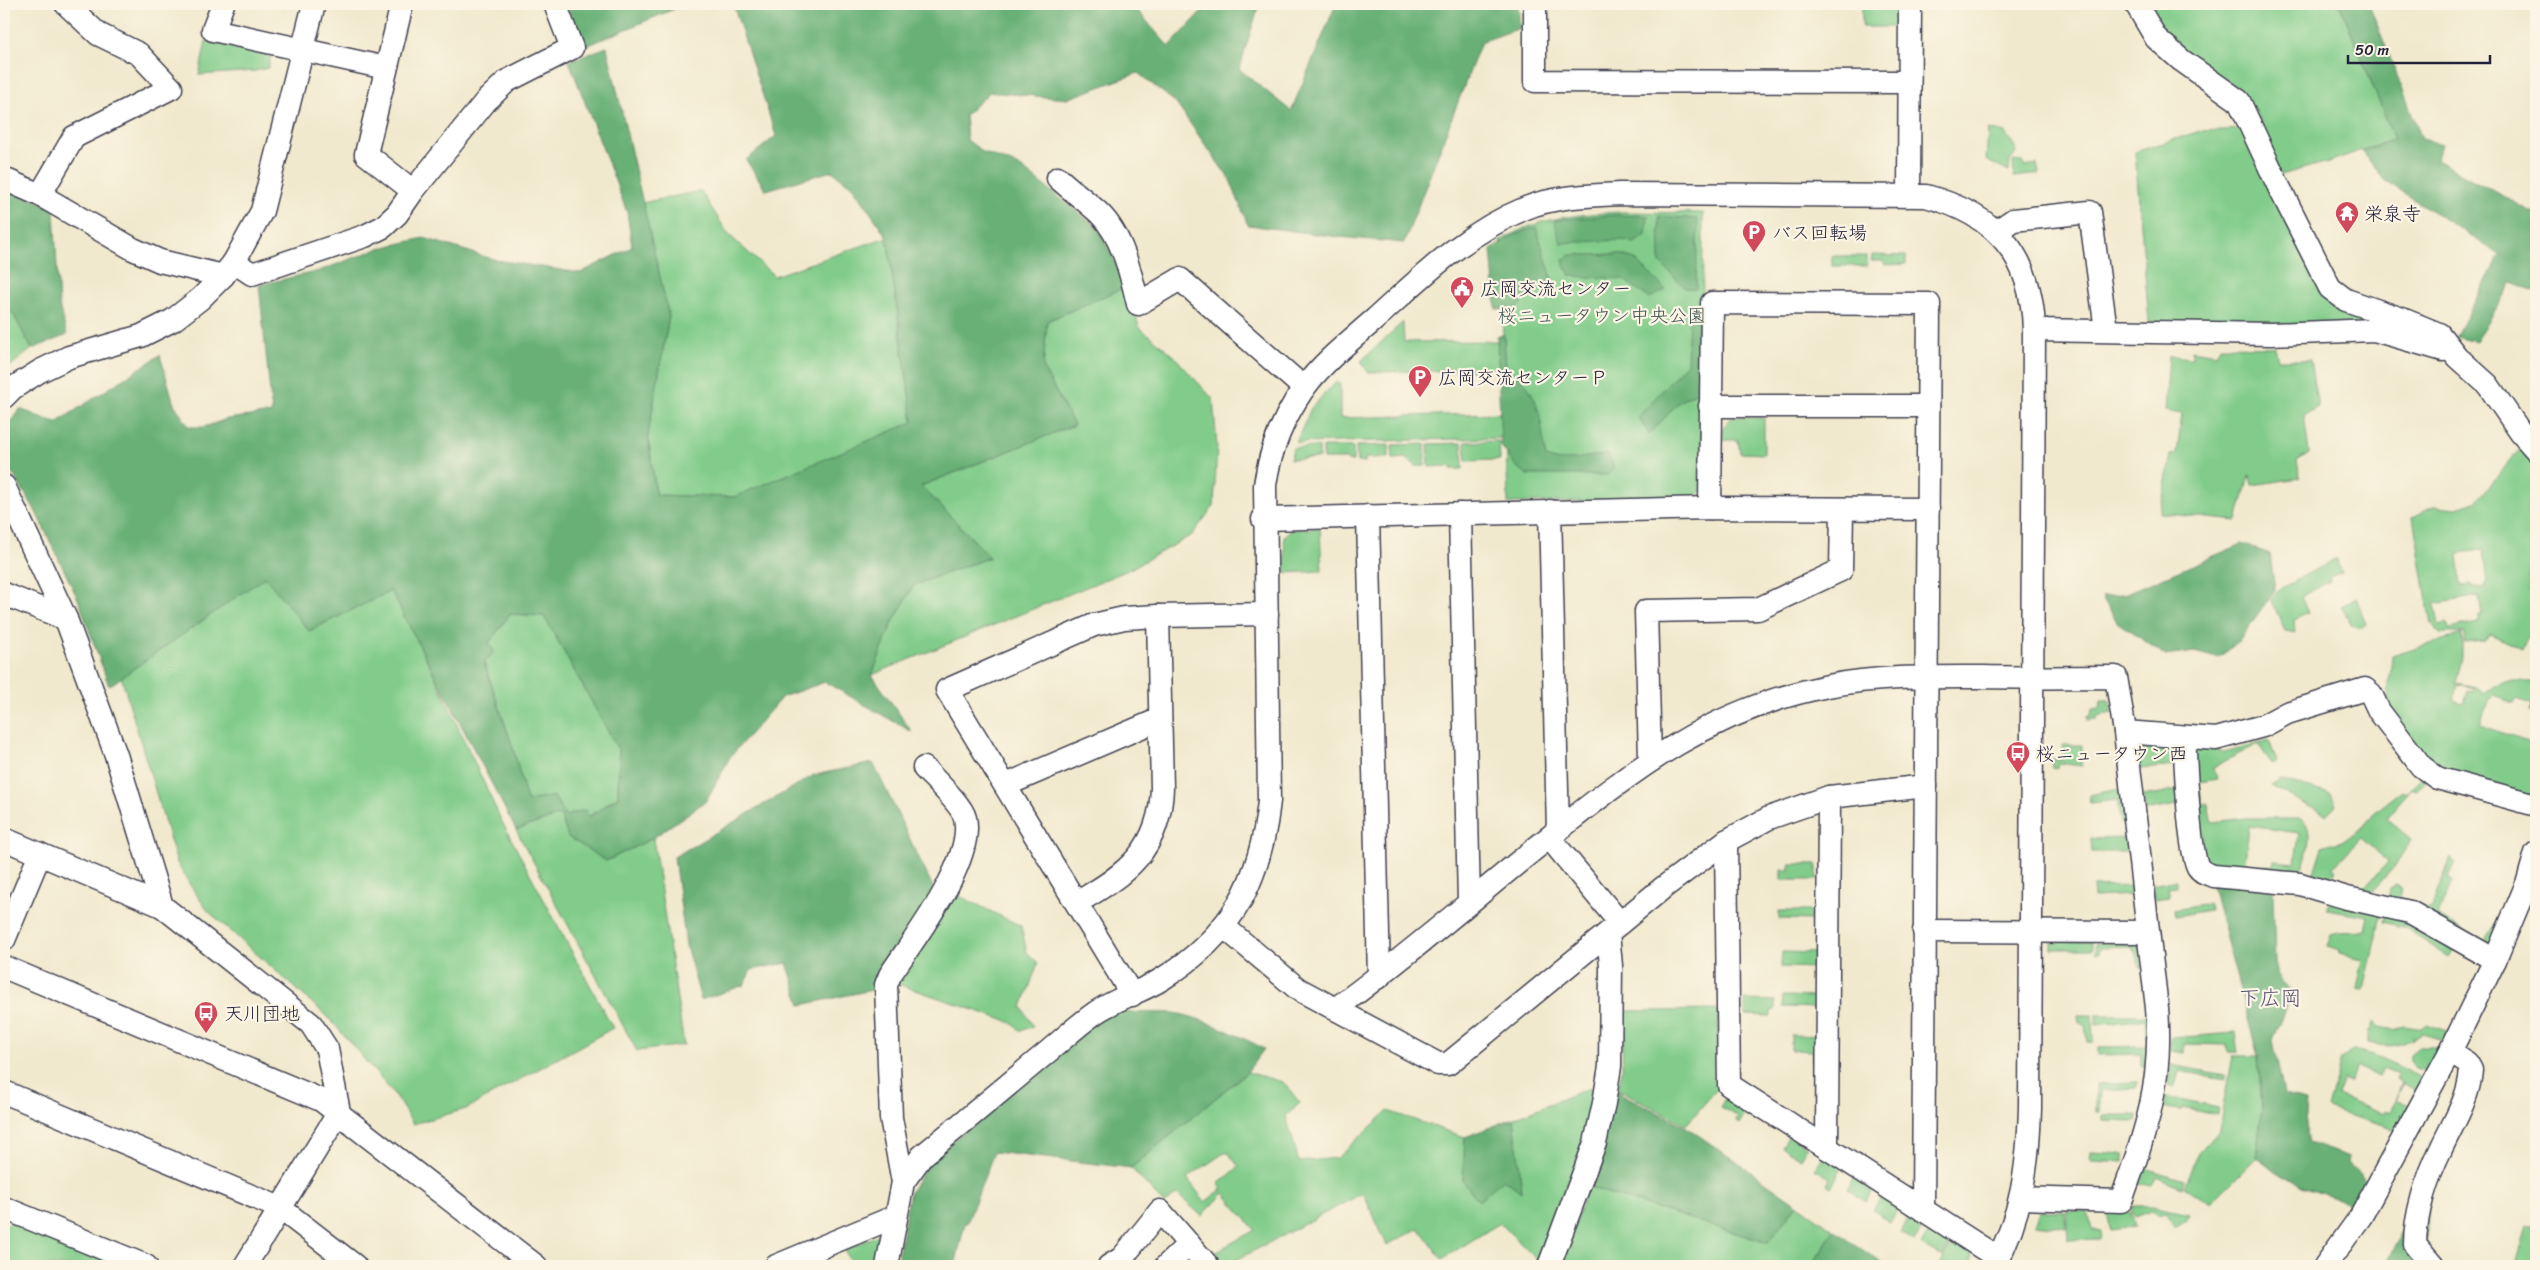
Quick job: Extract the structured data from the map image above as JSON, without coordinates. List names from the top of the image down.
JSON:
{
  "districts": ["下広岡"],
  "parks": ["桜ニュータウン中央公園"],
  "places": {
    "temple": ["栄泉寺"],
    "parking": ["バス回転場", "広岡交流センターＰ"],
    "public building": ["広岡交流センター"],
    "bus stop": ["桜ニュータウン西", "天川団地"]
  },
  "scale_bar": "50 m"
}
